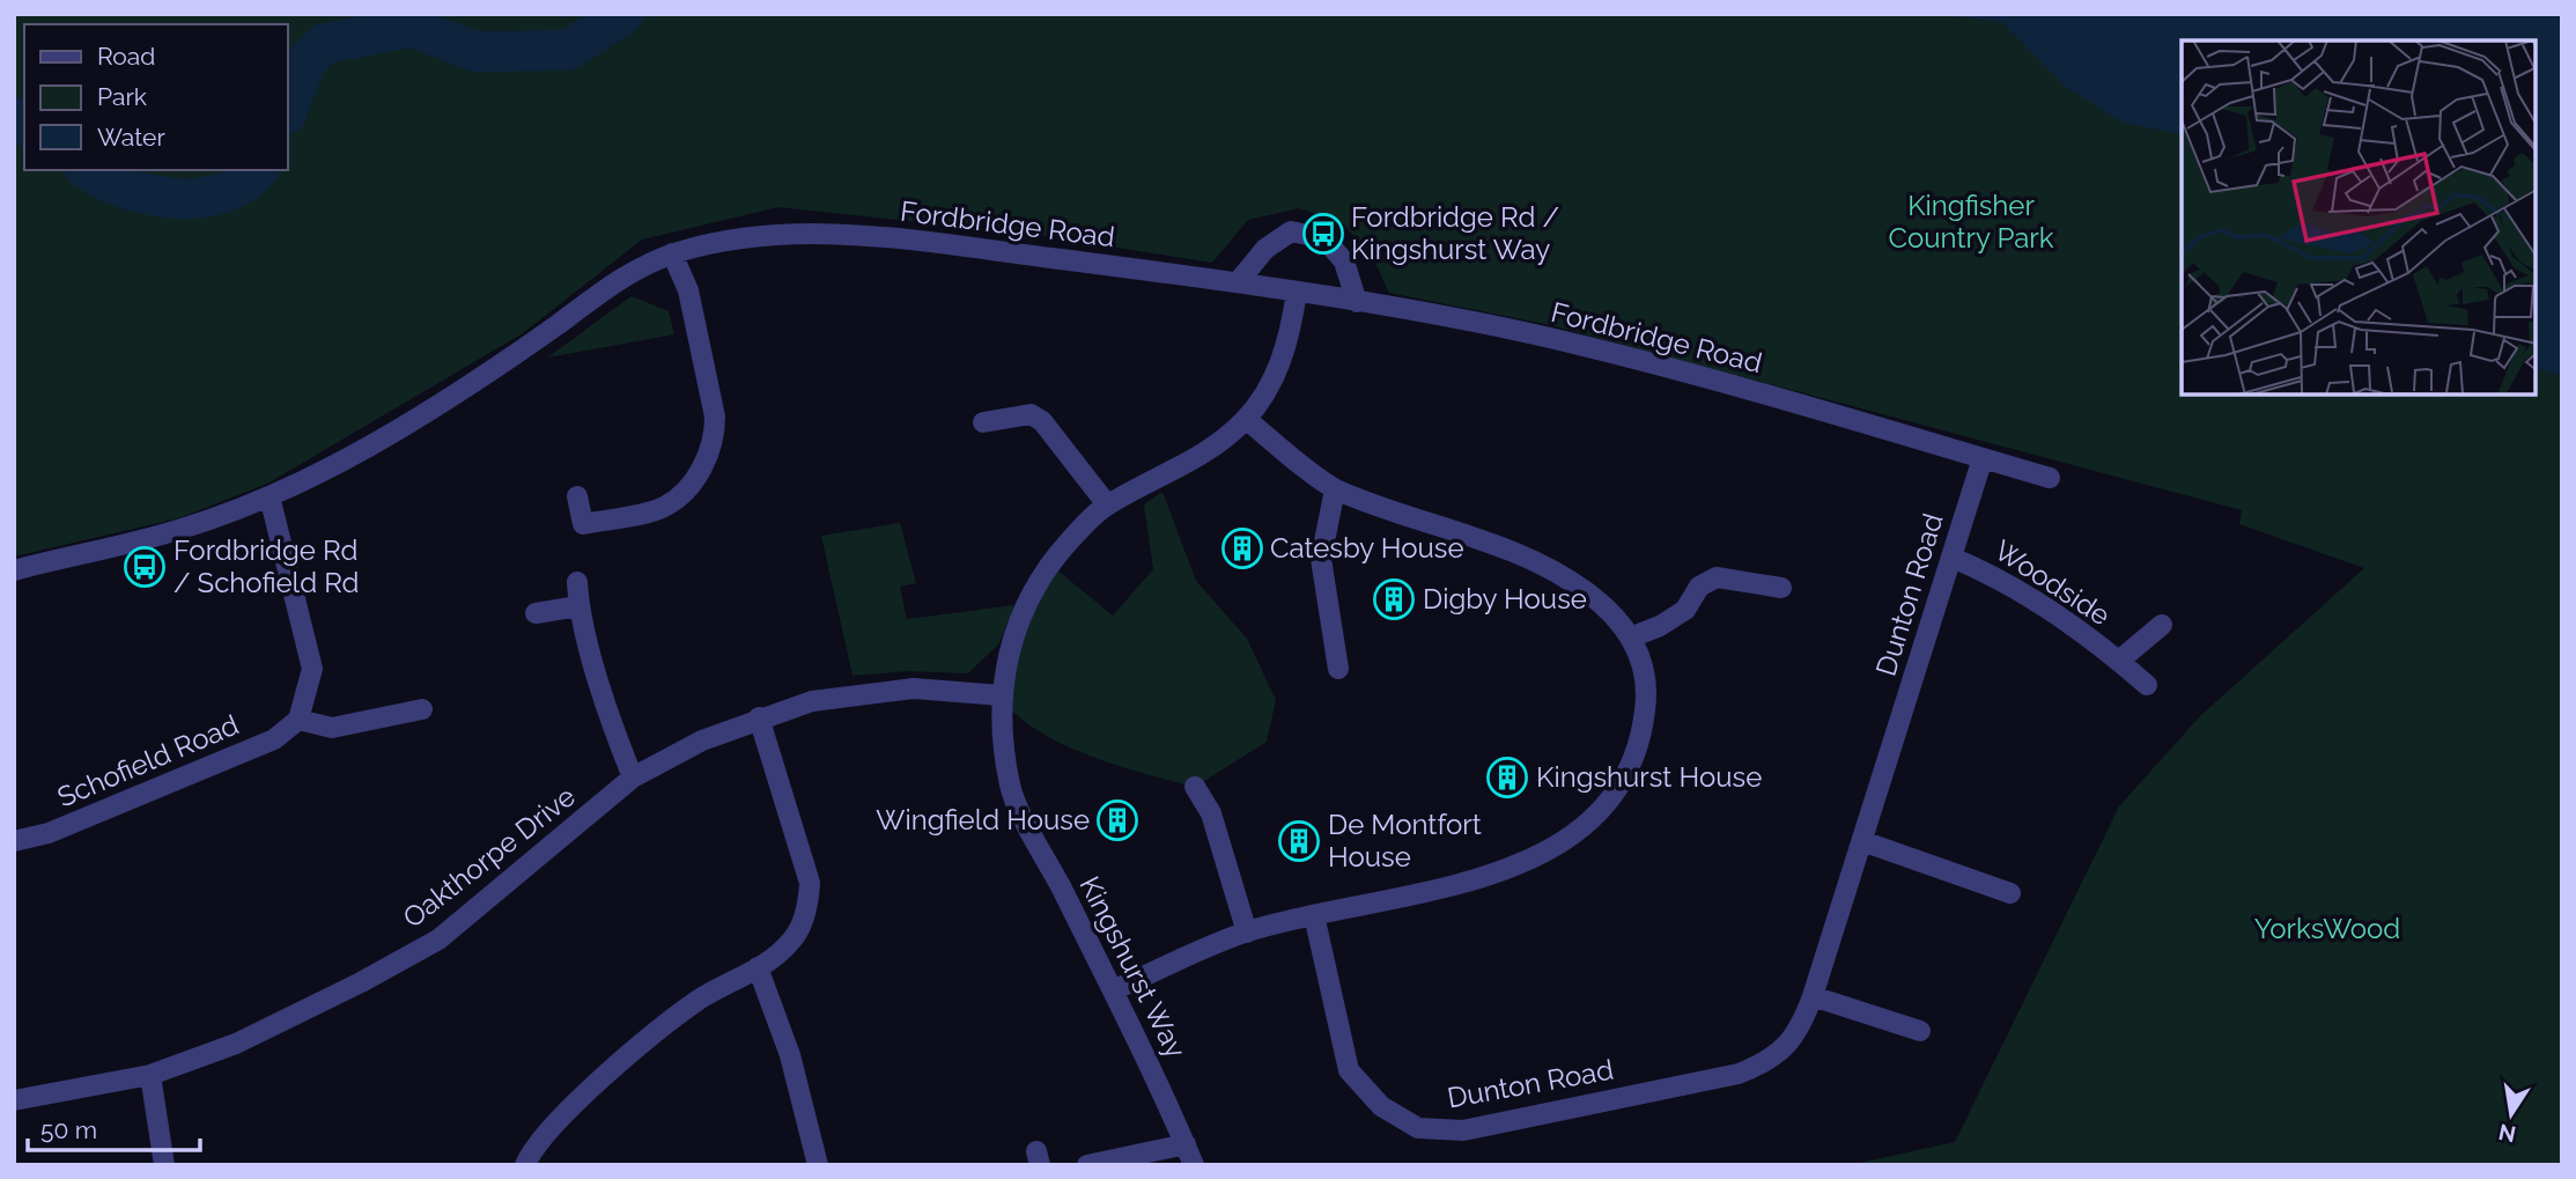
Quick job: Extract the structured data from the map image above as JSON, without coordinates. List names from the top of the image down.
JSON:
{
  "streets": {
    "street": [
      "Fordbridge Road",
      "Woodside",
      "Dunton Road",
      "Schofield Road",
      "Oakthorpe Drive",
      "Kingshurst Way"
    ]
  },
  "crossings": [
    ["Fordbridge Road", "Dunton Road"],
    ["Fordbridge Road", "Kingshurst Way"],
    ["Woodside", "Dunton Road"],
    ["Oakthorpe Drive", "Kingshurst Way"]
  ],
  "parks": ["Kingfisher Country Park", "YorksWood"],
  "places": {
    "bus stop": ["Fordbridge Rd / Kingshurst Way", "Fordbridge Rd / Schofield Rd"],
    "building": [
      "Catesby House",
      "Digby House",
      "Kingshurst House",
      "Wingfield House",
      "De Montfort House"
    ]
  },
  "legend": ["Road", "Park", "Water"],
  "scale_bar": "50 m",
  "north": "bottom"
}
